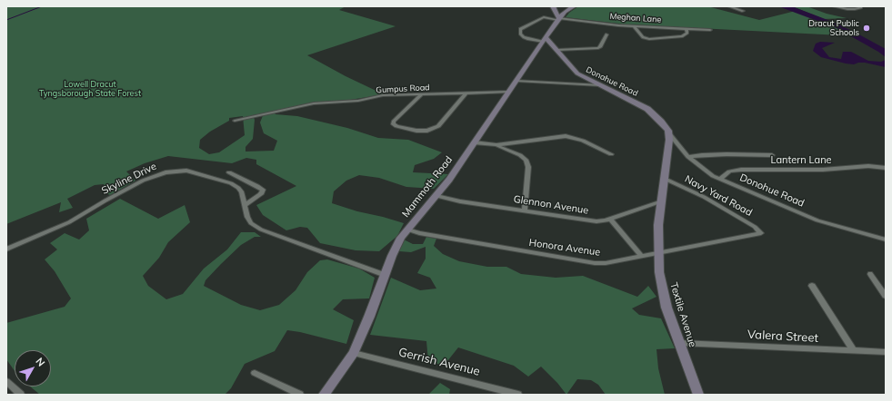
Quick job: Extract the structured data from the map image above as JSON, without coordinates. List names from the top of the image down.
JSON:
{
  "streets": {
    "main road": ["Donahue Road", "Mammoth Road", "Textile Avenue"],
    "street": [
      "Meghan Lane",
      "Gumpus Road",
      "Lantern Lane",
      "Skyline Drive",
      "Donohue Road",
      "Navy Yard Road",
      "Glennon Avenue",
      "Honora Avenue",
      "Valera Street",
      "Gerrish Avenue"
    ]
  },
  "crossings": [
    ["Meghan Lane", "Donahue Road"],
    ["Meghan Lane", "Mammoth Road"],
    ["Donahue Road", "Mammoth Road"],
    ["Donahue Road", "Donohue Road"],
    ["Donahue Road", "Textile Avenue"],
    ["Gumpus Road", "Mammoth Road"],
    ["Lantern Lane", "Donohue Road"],
    ["Skyline Drive", "Mammoth Road"],
    ["Mammoth Road", "Glennon Avenue"],
    ["Mammoth Road", "Honora Avenue"],
    ["Mammoth Road", "Gerrish Avenue"],
    ["Donohue Road", "Textile Avenue"],
    ["Navy Yard Road", "Honora Avenue"],
    ["Navy Yard Road", "Textile Avenue"],
    ["Glennon Avenue", "Textile Avenue"],
    ["Honora Avenue", "Textile Avenue"],
    ["Textile Avenue", "Valera Street"]
  ],
  "parks": ["Lowell Dracut Tyngsborough State Forest"],
  "places": ["Dracut Public Schools"],
  "north": "top right"
}
